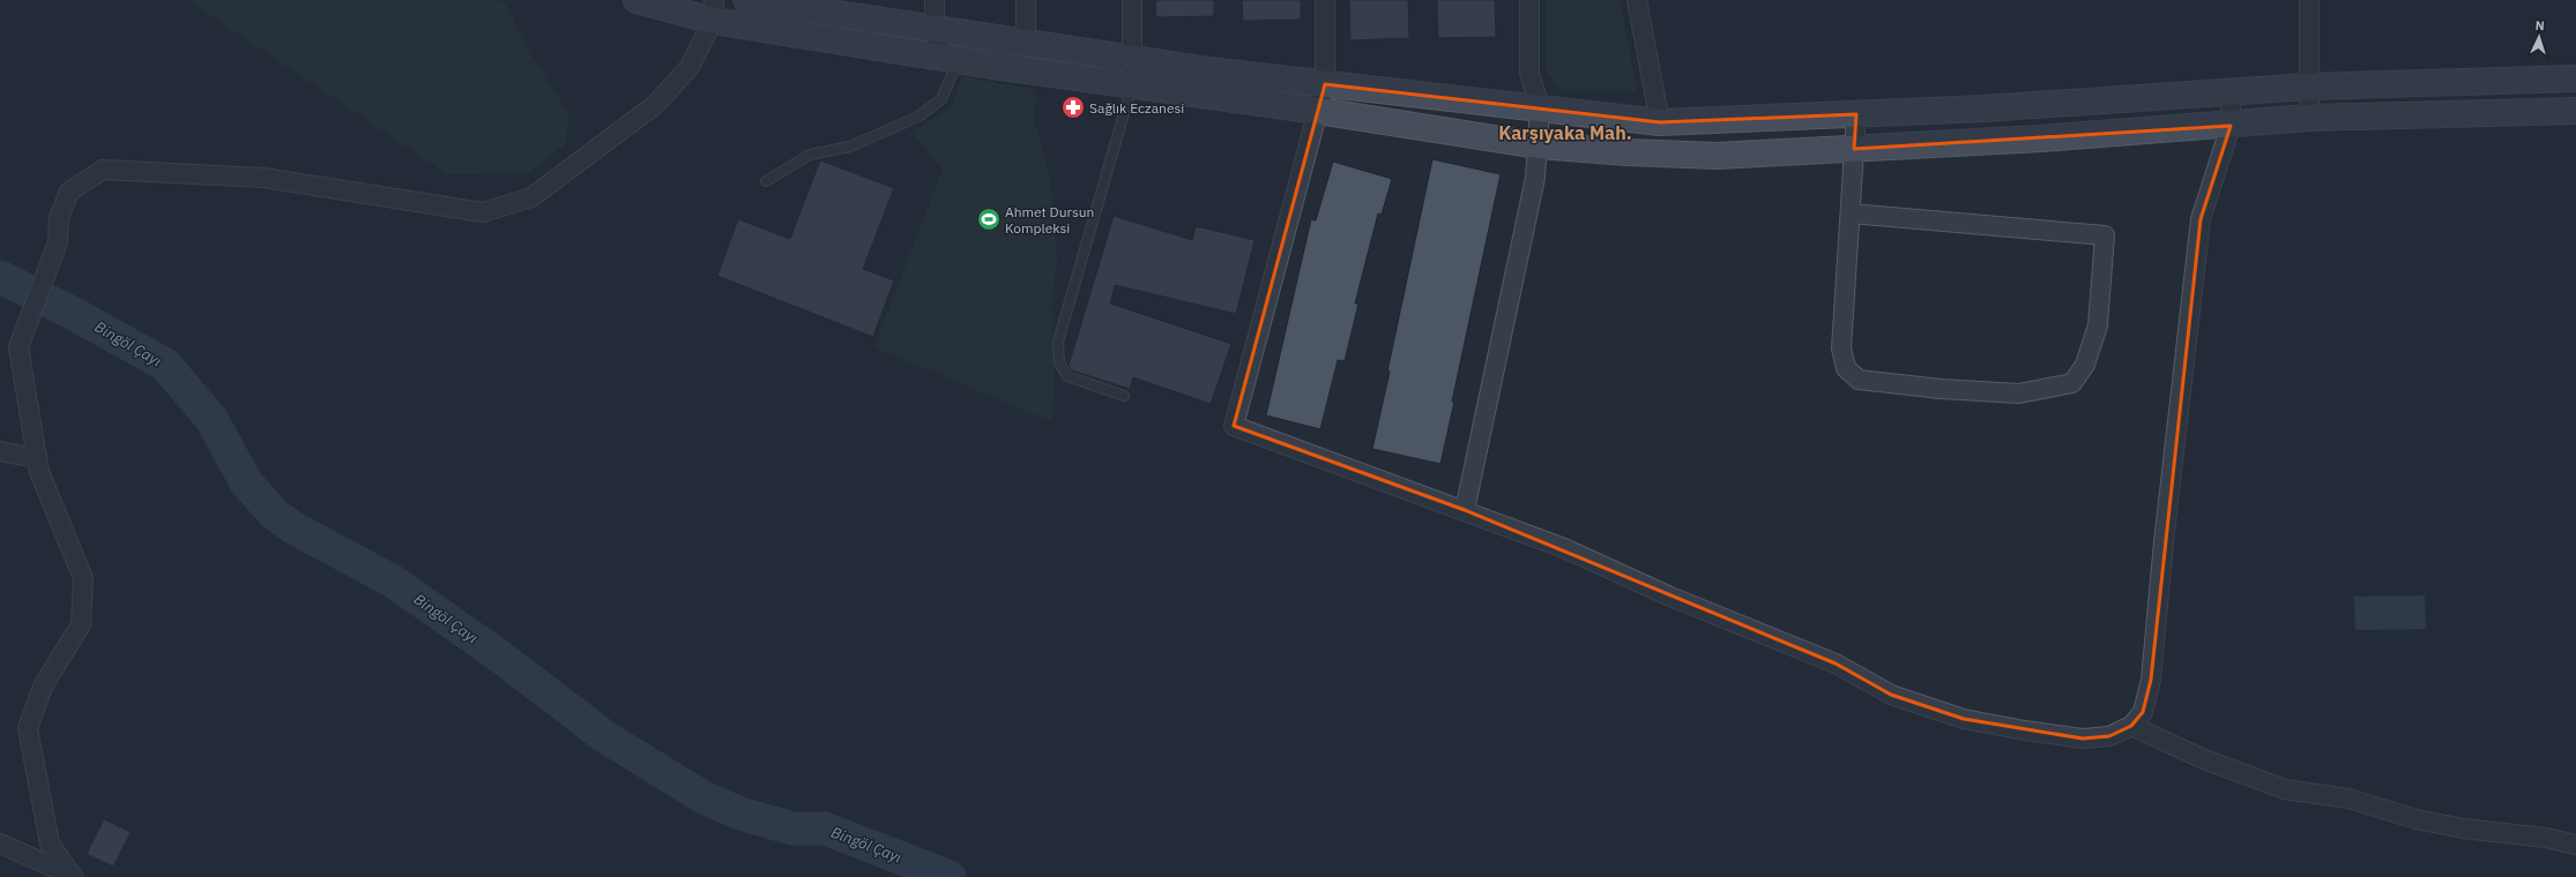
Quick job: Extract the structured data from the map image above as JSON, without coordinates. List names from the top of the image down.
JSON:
{
  "districts": ["Karşıyaka Mah."],
  "water": ["Bingöl Çayı"],
  "places": {
    "pharmacy": ["Sağlık Eczanesi"],
    "sports": ["Ahmet Dursun Kompleksi"]
  },
  "north": "top"
}
